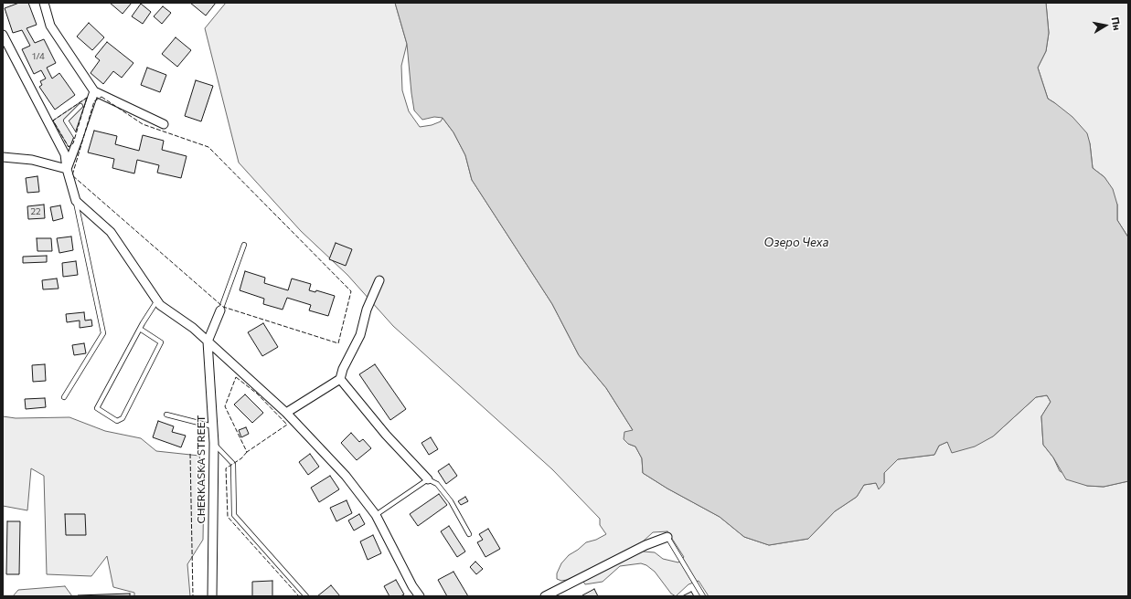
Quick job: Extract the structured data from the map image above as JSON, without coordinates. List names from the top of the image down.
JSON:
{
  "streets": {
    "street": ["CHERKASKA STREET"]
  },
  "water": ["Озеро Чеха"],
  "house_numbers": ["1/4", "22"],
  "north": "right"
}
